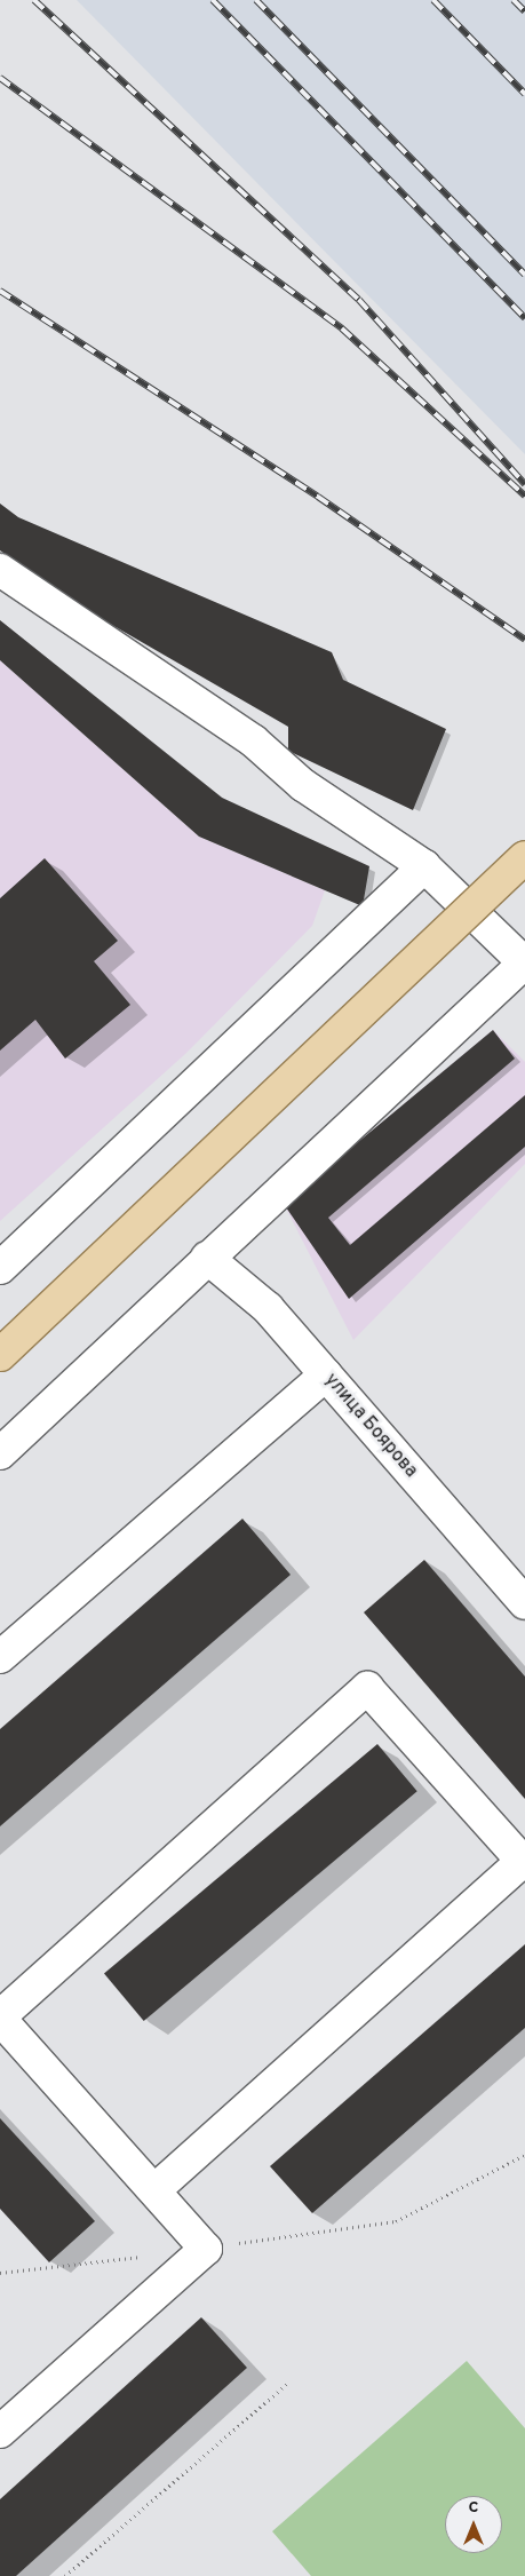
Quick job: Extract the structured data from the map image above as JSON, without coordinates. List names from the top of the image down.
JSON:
{
  "streets": {
    "street": ["улица Боярова"]
  },
  "north": "top"
}
